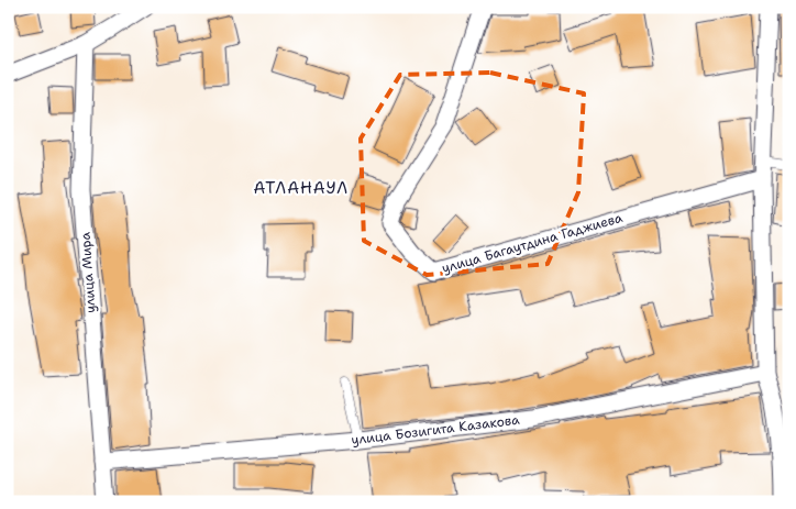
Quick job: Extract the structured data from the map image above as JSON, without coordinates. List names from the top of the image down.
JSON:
{
  "streets": {
    "street": ["улица Багаутдина Гаджиева", "улица Мира", "улица Бозигита Казакова"]
  },
  "crossings": [
    ["улица Мира", "улица Бозигита Казакова"]
  ],
  "districts": ["АТЛАНАУЛ"]
}
